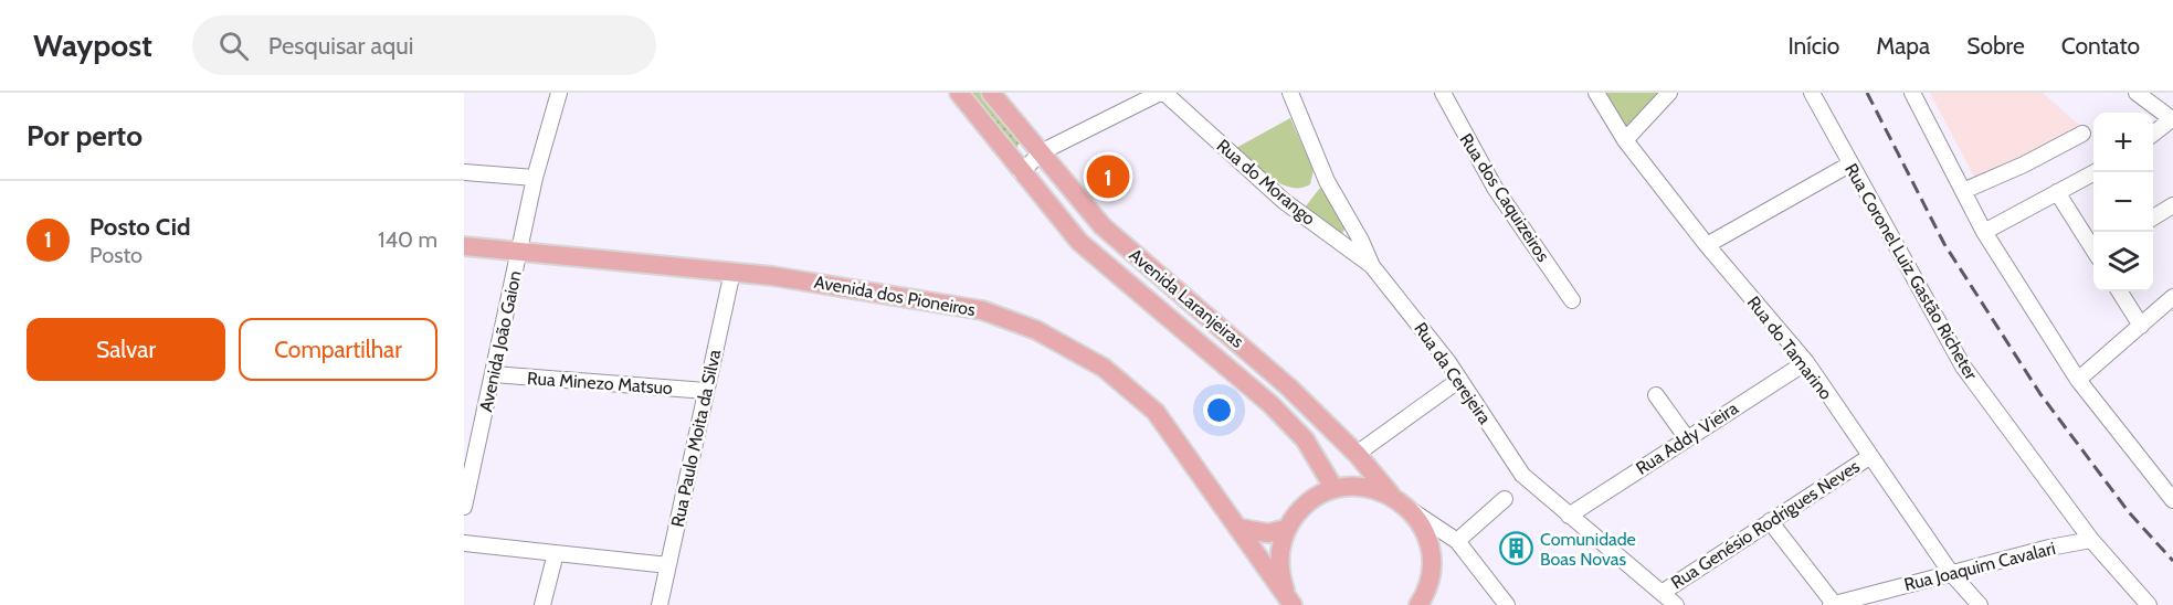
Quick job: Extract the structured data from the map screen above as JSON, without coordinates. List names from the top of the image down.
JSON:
{
  "streets": {
    "main road": ["Avenida dos Pioneiros", "Avenida Laranjeiras"],
    "street": [
      "Rua do Morango",
      "Rua dos Caquizeiros",
      "Rua Coronel Luiz Gastão Richeter",
      "Avenida João Gaion",
      "Rua do Tamarino",
      "Rua da Cerejeira",
      "Rua Minezo Matsuo",
      "Rua Paulo Moita da Silva",
      "Rua Addy Vieira",
      "Rua Genésio Rodrigues Neves",
      "Rua Joaquim Cavalari"
    ]
  },
  "crossings": [
    ["Rua do Morango", "Rua da Cerejeira"],
    ["Rua Coronel Luiz Gastão Richeter", "Rua Joaquim Cavalari"],
    ["Avenida dos Pioneiros", "Avenida João Gaion"],
    ["Avenida dos Pioneiros", "Rua Paulo Moita da Silva"],
    ["Avenida João Gaion", "Rua Minezo Matsuo"],
    ["Rua do Tamarino", "Rua Addy Vieira"],
    ["Rua do Tamarino", "Rua Genésio Rodrigues Neves"],
    ["Rua do Tamarino", "Rua Joaquim Cavalari"],
    ["Rua da Cerejeira", "Rua Addy Vieira"],
    ["Rua da Cerejeira", "Rua Genésio Rodrigues Neves"],
    ["Rua Minezo Matsuo", "Rua Paulo Moita da Silva"]
  ],
  "places": {
    "building": ["Comunidade Boas Novas"]
  },
  "page": {
    "header": "Waypost",
    "search": "Pesquisar aqui",
    "nav": [
      "Início",
      "Mapa",
      "Sobre",
      "Contato"
    ],
    "heading": "Por perto",
    "map_buttons": ["+", "−"],
    "pins": "1",
    "list": [
      {
        "mark": "1",
        "name": "Posto Cid",
        "note": "Posto",
        "value": "140 m"
      }
    ],
    "buttons": ["Salvar", "Compartilhar"]
  }
}
